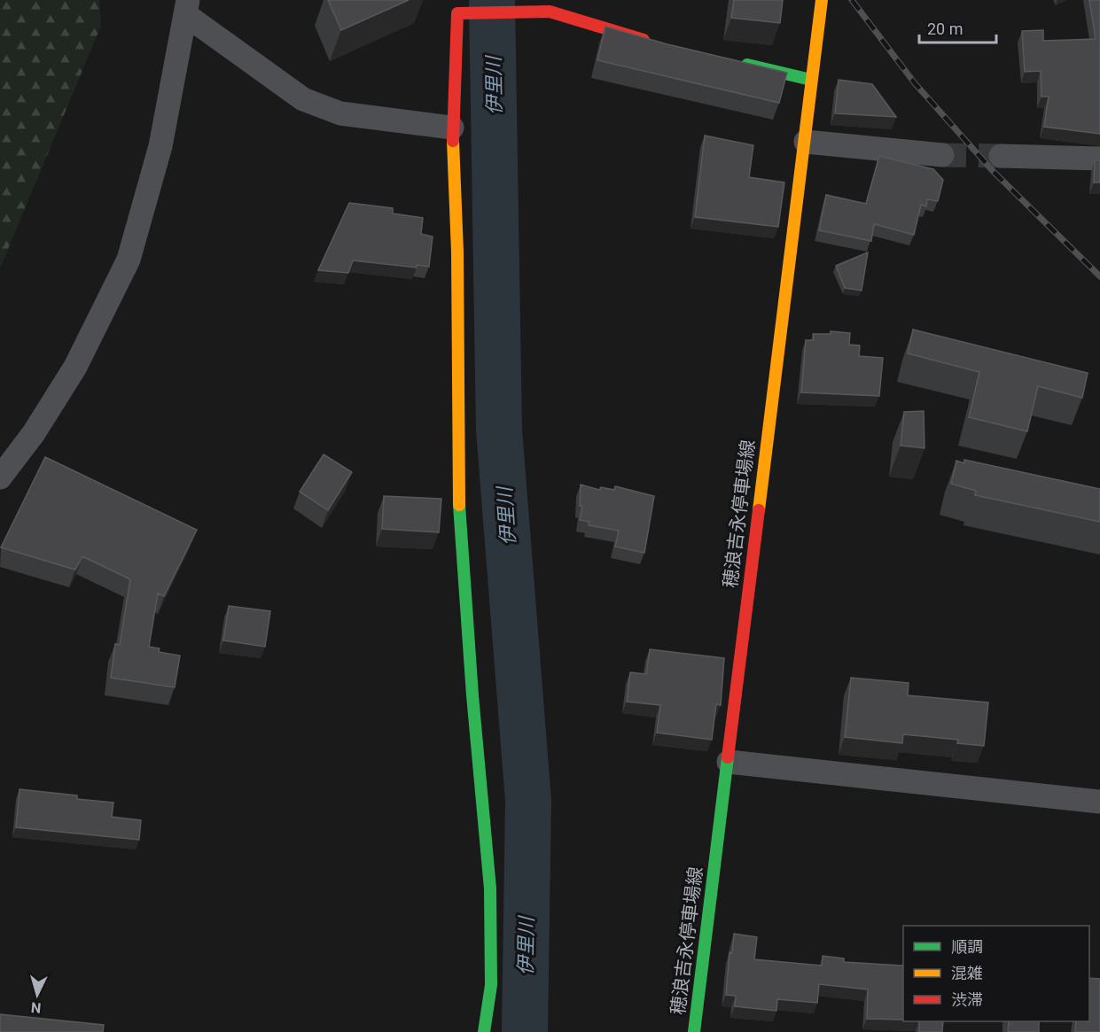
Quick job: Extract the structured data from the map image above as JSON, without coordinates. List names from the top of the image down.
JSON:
{
  "streets": {
    "street": ["穂浪吉永停車場線"]
  },
  "water": ["伊里川"],
  "legend": ["順調", "混雑", "渋滞"],
  "scale_bar": "20 m",
  "north": "bottom"
}
